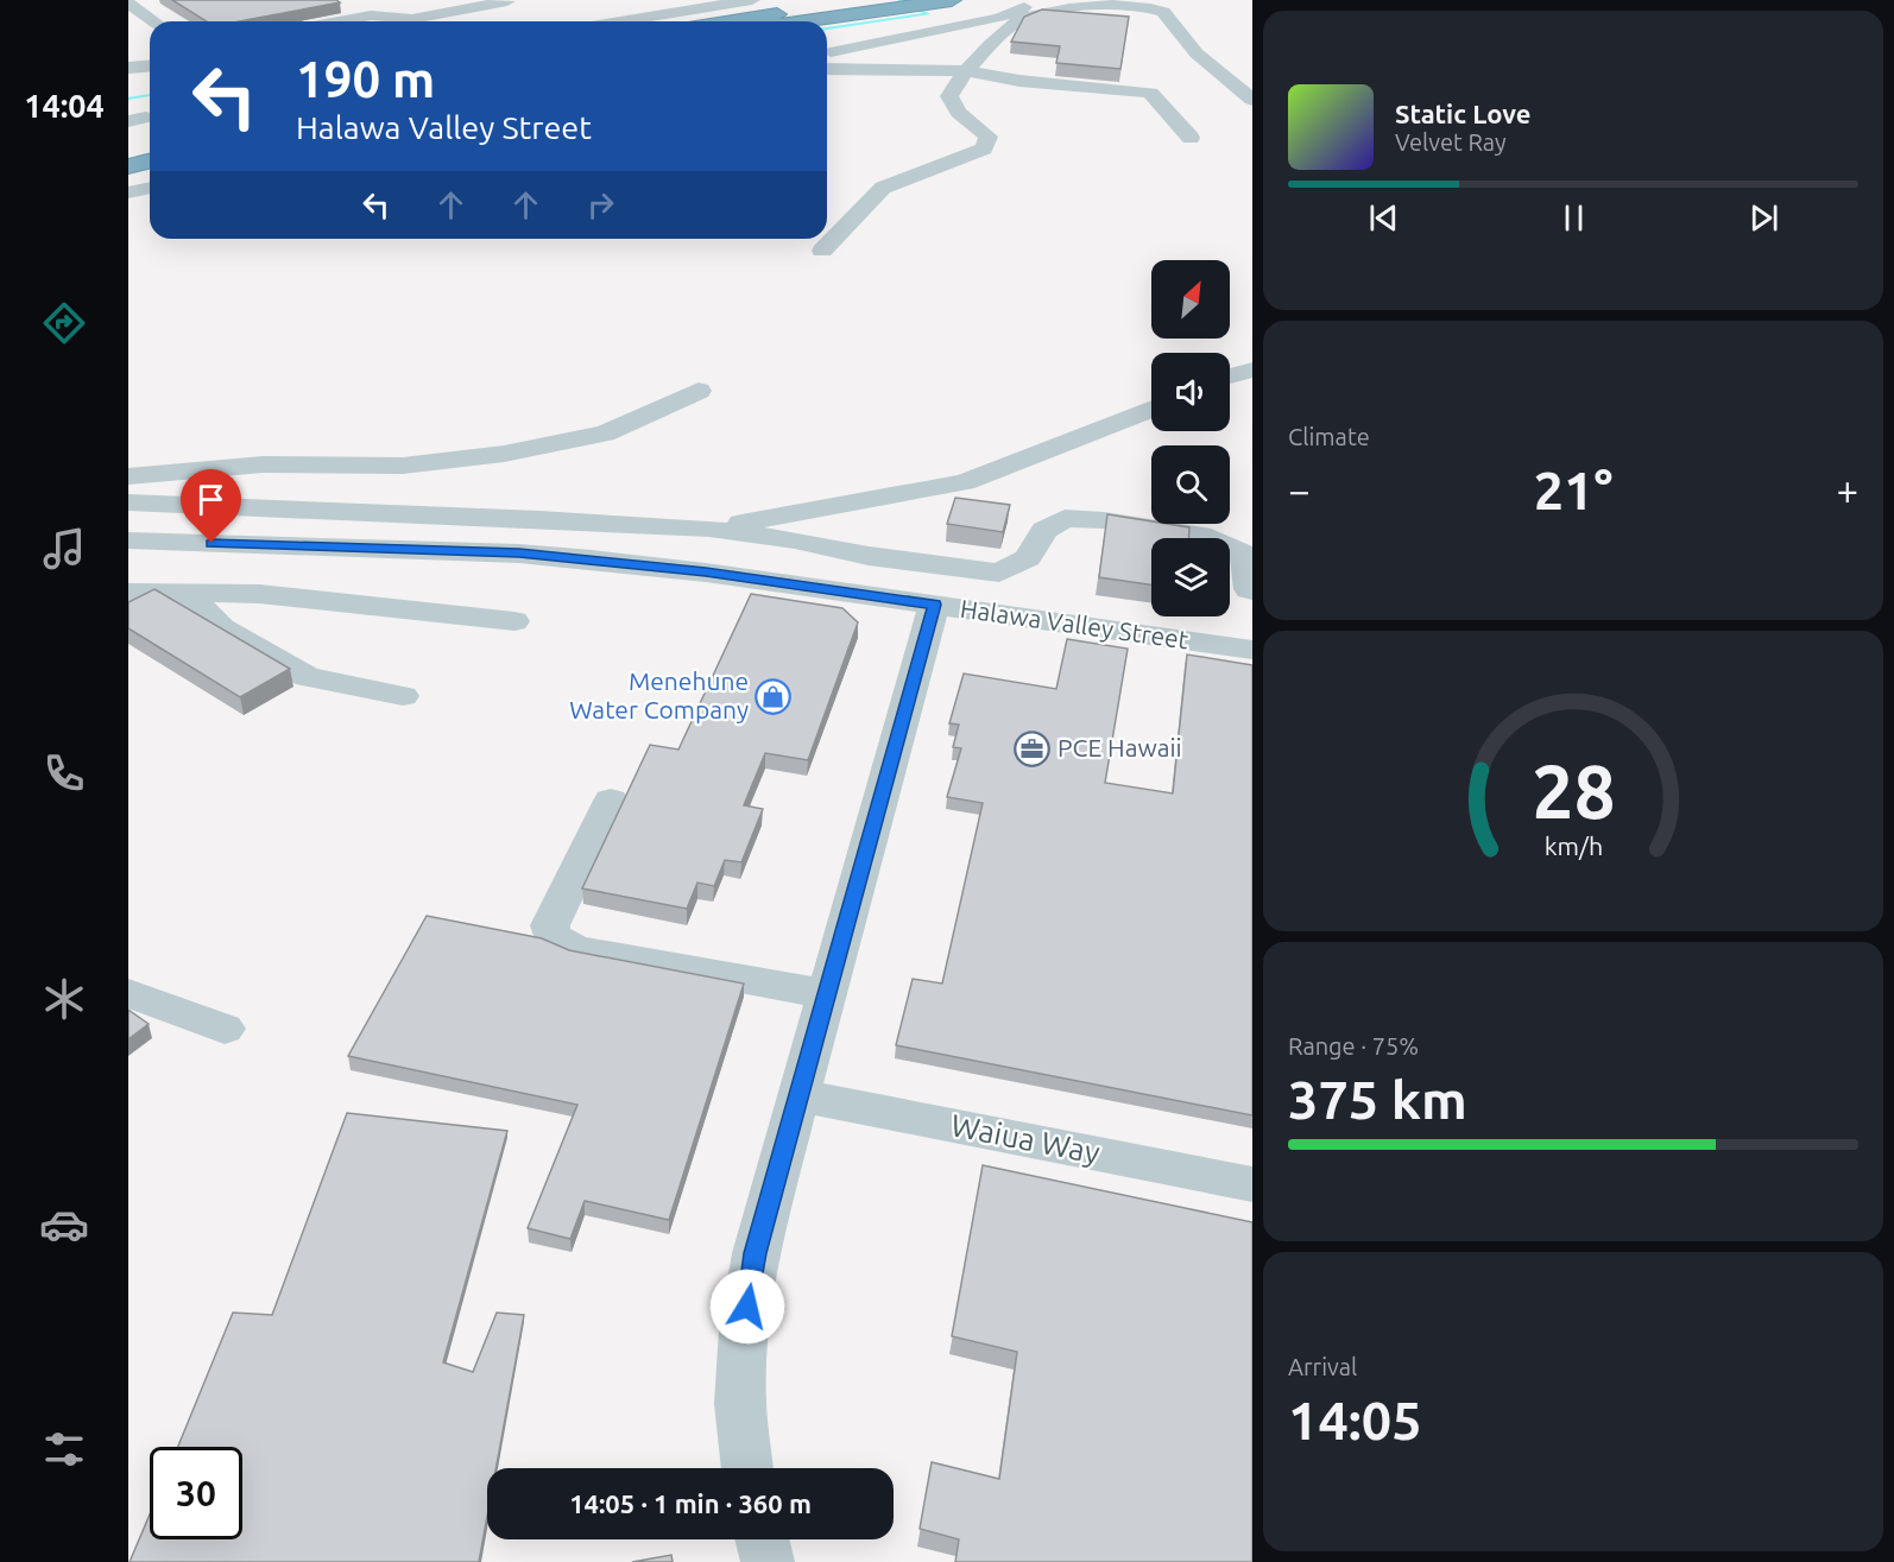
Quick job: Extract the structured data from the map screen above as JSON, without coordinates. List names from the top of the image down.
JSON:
{
  "streets": {
    "street": ["Halawa Valley Street", "Waiua Way"]
  },
  "places": {
    "shop": ["Menehune Water Company"],
    "office": ["PCE Hawaii"]
  },
  "north": "top right",
  "page": {
    "tabs": "14:04",
    "turn": ["190 m", "Halawa Valley Street"],
    "song": ["Static Love", "Velvet Ray"],
    "tile": [
      "Climate",
      ["Range · 75%", "375 km"],
      ["Arrival", "14:05"]
    ],
    "heat": ["−", "21°", "+"],
    "limit": "30",
    "trip": "14:05 · 1 min · 360 m",
    "gauge": ["28", "km/h"]
  }
}
